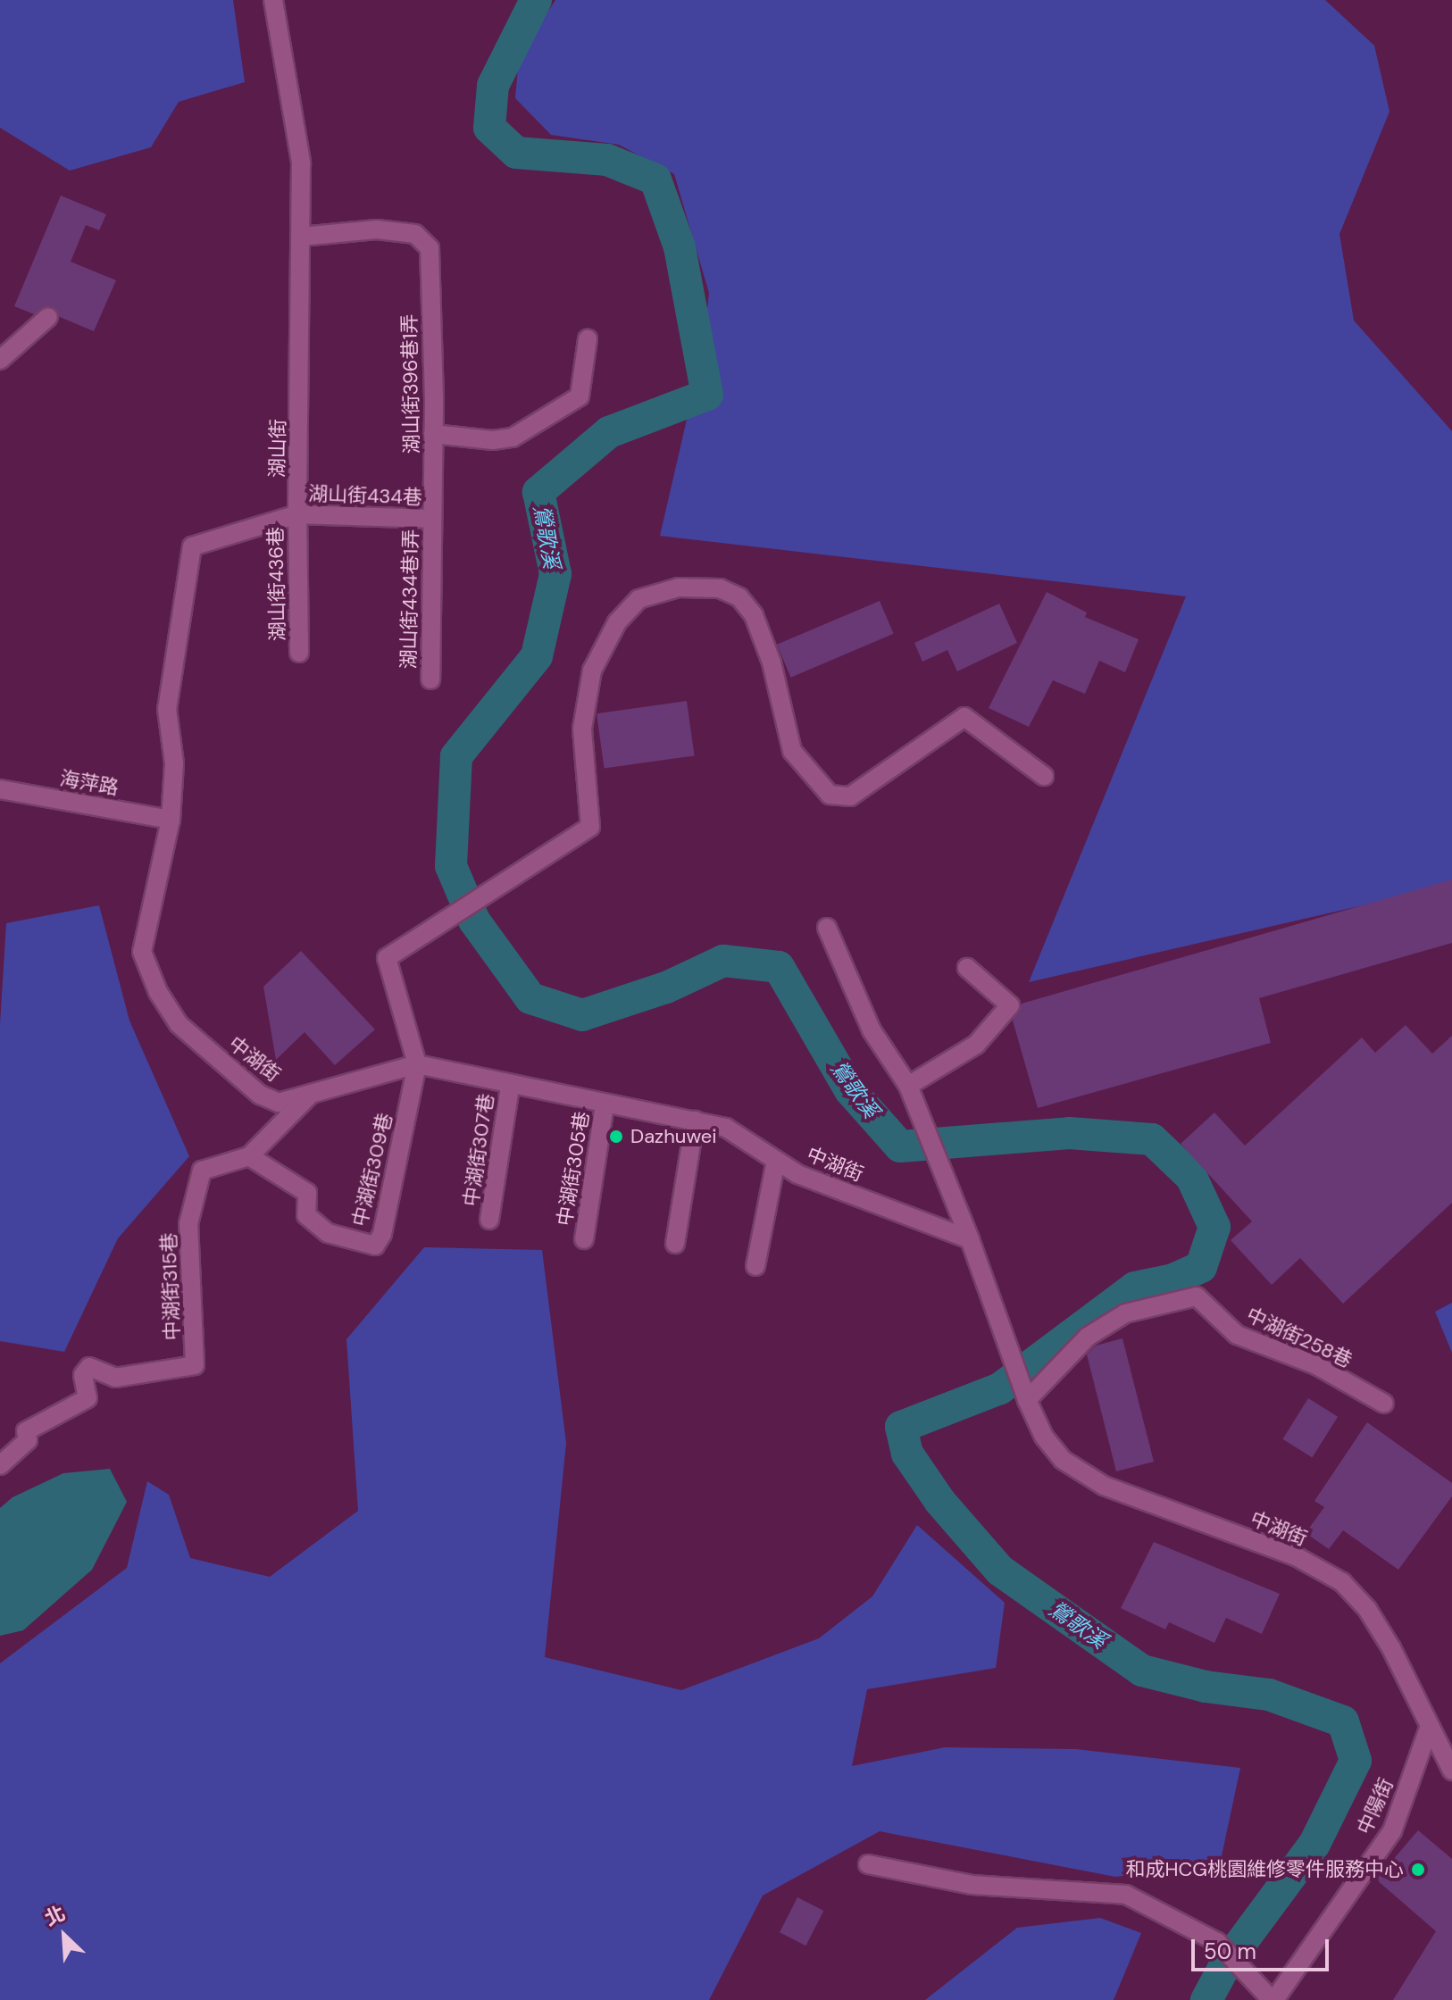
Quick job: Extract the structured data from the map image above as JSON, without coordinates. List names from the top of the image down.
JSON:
{
  "streets": {
    "street": [
      "湖山街396巷1弄",
      "湖山街",
      "湖山街434巷",
      "湖山街436巷",
      "湖山街434巷1弄",
      "海萍路",
      "中湖街",
      "中湖街307巷",
      "中湖街305巷",
      "中湖街309巷",
      "中湖街315巷",
      "中湖街258巷",
      "中陽街"
    ]
  },
  "crossings": [
    ["湖山街396巷1弄", "湖山街"],
    ["湖山街396巷1弄", "湖山街434巷"],
    ["湖山街396巷1弄", "湖山街434巷1弄"],
    ["湖山街", "湖山街434巷"],
    ["湖山街", "湖山街436巷"],
    ["湖山街434巷", "湖山街436巷"],
    ["湖山街434巷", "湖山街434巷1弄"],
    ["海萍路", "中湖街"],
    ["中湖街", "中湖街307巷"],
    ["中湖街", "中湖街305巷"],
    ["中湖街", "中湖街309巷"],
    ["中湖街", "中湖街315巷"],
    ["中湖街", "中湖街258巷"],
    ["中湖街", "中陽街"],
    ["中湖街309巷", "中湖街315巷"]
  ],
  "water": ["鶯歌溪"],
  "places": ["Dazhuwei", "和成HCG桃園維修零件服務中心"],
  "scale_bar": "50 m",
  "north": "top left"
}
